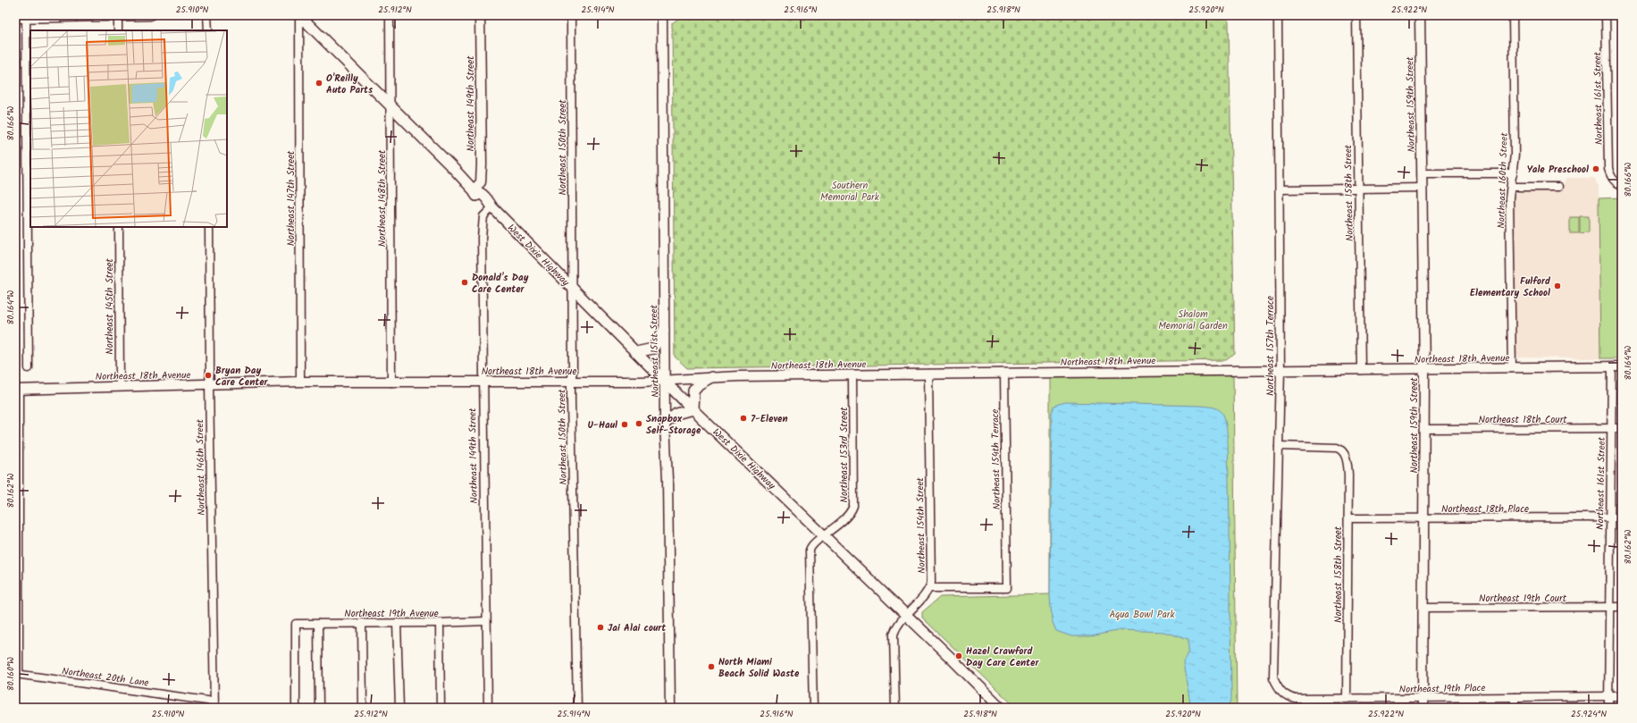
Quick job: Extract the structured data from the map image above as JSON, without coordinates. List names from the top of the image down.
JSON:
{
  "streets": {
    "main road": ["West Dixie Highway"],
    "street": [
      "Northeast 161st Street",
      "Northeast 149th Street",
      "Northeast 159th Street",
      "Northeast 150th Street",
      "Northeast 160th Street",
      "Northeast 158th Street",
      "Northeast 147th Street",
      "Northeast 148th Street",
      "Northeast 145th Street",
      "Northeast 157th Terrace",
      "Northeast 151st Street",
      "Northeast 18th Avenue",
      "Northeast 18th Court",
      "Northeast 153rd Street",
      "Northeast 154th Terrace",
      "Northeast 146th Street",
      "Northeast 18th Place",
      "Northeast 154th Street",
      "Northeast 19th Court",
      "Northeast 19th Avenue",
      "Northeast 20th Lane",
      "Northeast 19th Place"
    ]
  },
  "crossings": [
    ["Northeast 161st Street", "Northeast 18th Avenue"],
    ["Northeast 161st Street", "Northeast 18th Court"],
    ["Northeast 161st Street", "Northeast 18th Place"],
    ["Northeast 161st Street", "Northeast 19th Court"],
    ["Northeast 161st Street", "Northeast 19th Place"],
    ["Northeast 149th Street", "West Dixie Highway"],
    ["Northeast 149th Street", "Northeast 18th Avenue"],
    ["Northeast 149th Street", "Northeast 19th Avenue"],
    ["Northeast 159th Street", "Northeast 18th Avenue"],
    ["Northeast 159th Street", "Northeast 18th Court"],
    ["Northeast 159th Street", "Northeast 18th Place"],
    ["Northeast 159th Street", "Northeast 19th Court"],
    ["Northeast 159th Street", "Northeast 19th Place"],
    ["Northeast 150th Street", "West Dixie Highway"],
    ["Northeast 150th Street", "Northeast 18th Avenue"],
    ["Northeast 160th Street", "Northeast 18th Avenue"],
    ["Northeast 158th Street", "Northeast 157th Terrace"],
    ["Northeast 158th Street", "Northeast 18th Avenue"],
    ["Northeast 158th Street", "Northeast 18th Place"],
    ["Northeast 158th Street", "Northeast 19th Place"],
    ["Northeast 147th Street", "West Dixie Highway"],
    ["Northeast 147th Street", "Northeast 18th Avenue"],
    ["Northeast 148th Street", "West Dixie Highway"],
    ["Northeast 148th Street", "Northeast 18th Avenue"],
    ["West Dixie Highway", "Northeast 151st Street"],
    ["West Dixie Highway", "Northeast 18th Avenue"],
    ["West Dixie Highway", "Northeast 153rd Street"],
    ["Northeast 145th Street", "Northeast 18th Avenue"],
    ["Northeast 157th Terrace", "Northeast 18th Avenue"],
    ["Northeast 157th Terrace", "Northeast 19th Place"],
    ["Northeast 151st Street", "Northeast 18th Avenue"],
    ["Northeast 18th Avenue", "Northeast 153rd Street"],
    ["Northeast 18th Avenue", "Northeast 154th Terrace"],
    ["Northeast 18th Avenue", "Northeast 146th Street"],
    ["Northeast 18th Avenue", "Northeast 154th Street"],
    ["Northeast 154th Terrace", "Northeast 154th Street"],
    ["Northeast 146th Street", "Northeast 20th Lane"]
  ],
  "parks": ["Southern Memorial Park", "Shalom Memorial Garden", "Aqua Bowl Park"],
  "places": [
    "O'Reilly Auto Parts",
    "Yale Preschool",
    "Donald's Day Care Center",
    "Fulford Elementary School",
    "Bryan Day Care Center",
    "7-Eleven",
    "Snapbox Self-Storage",
    "U-Haul",
    "Jai Alai court",
    "Hazel Crawford Day Care Center",
    "North Miami Beach Solid Waste"
  ],
  "coordinates": [
    "25.910°N",
    "25.912°N",
    "25.914°N",
    "25.916°N",
    "25.918°N",
    "25.920°N",
    "25.922°N",
    "80.166°W",
    "80.164°W",
    "80.162°W",
    "80.160°W",
    "25.924°N"
  ]
}
